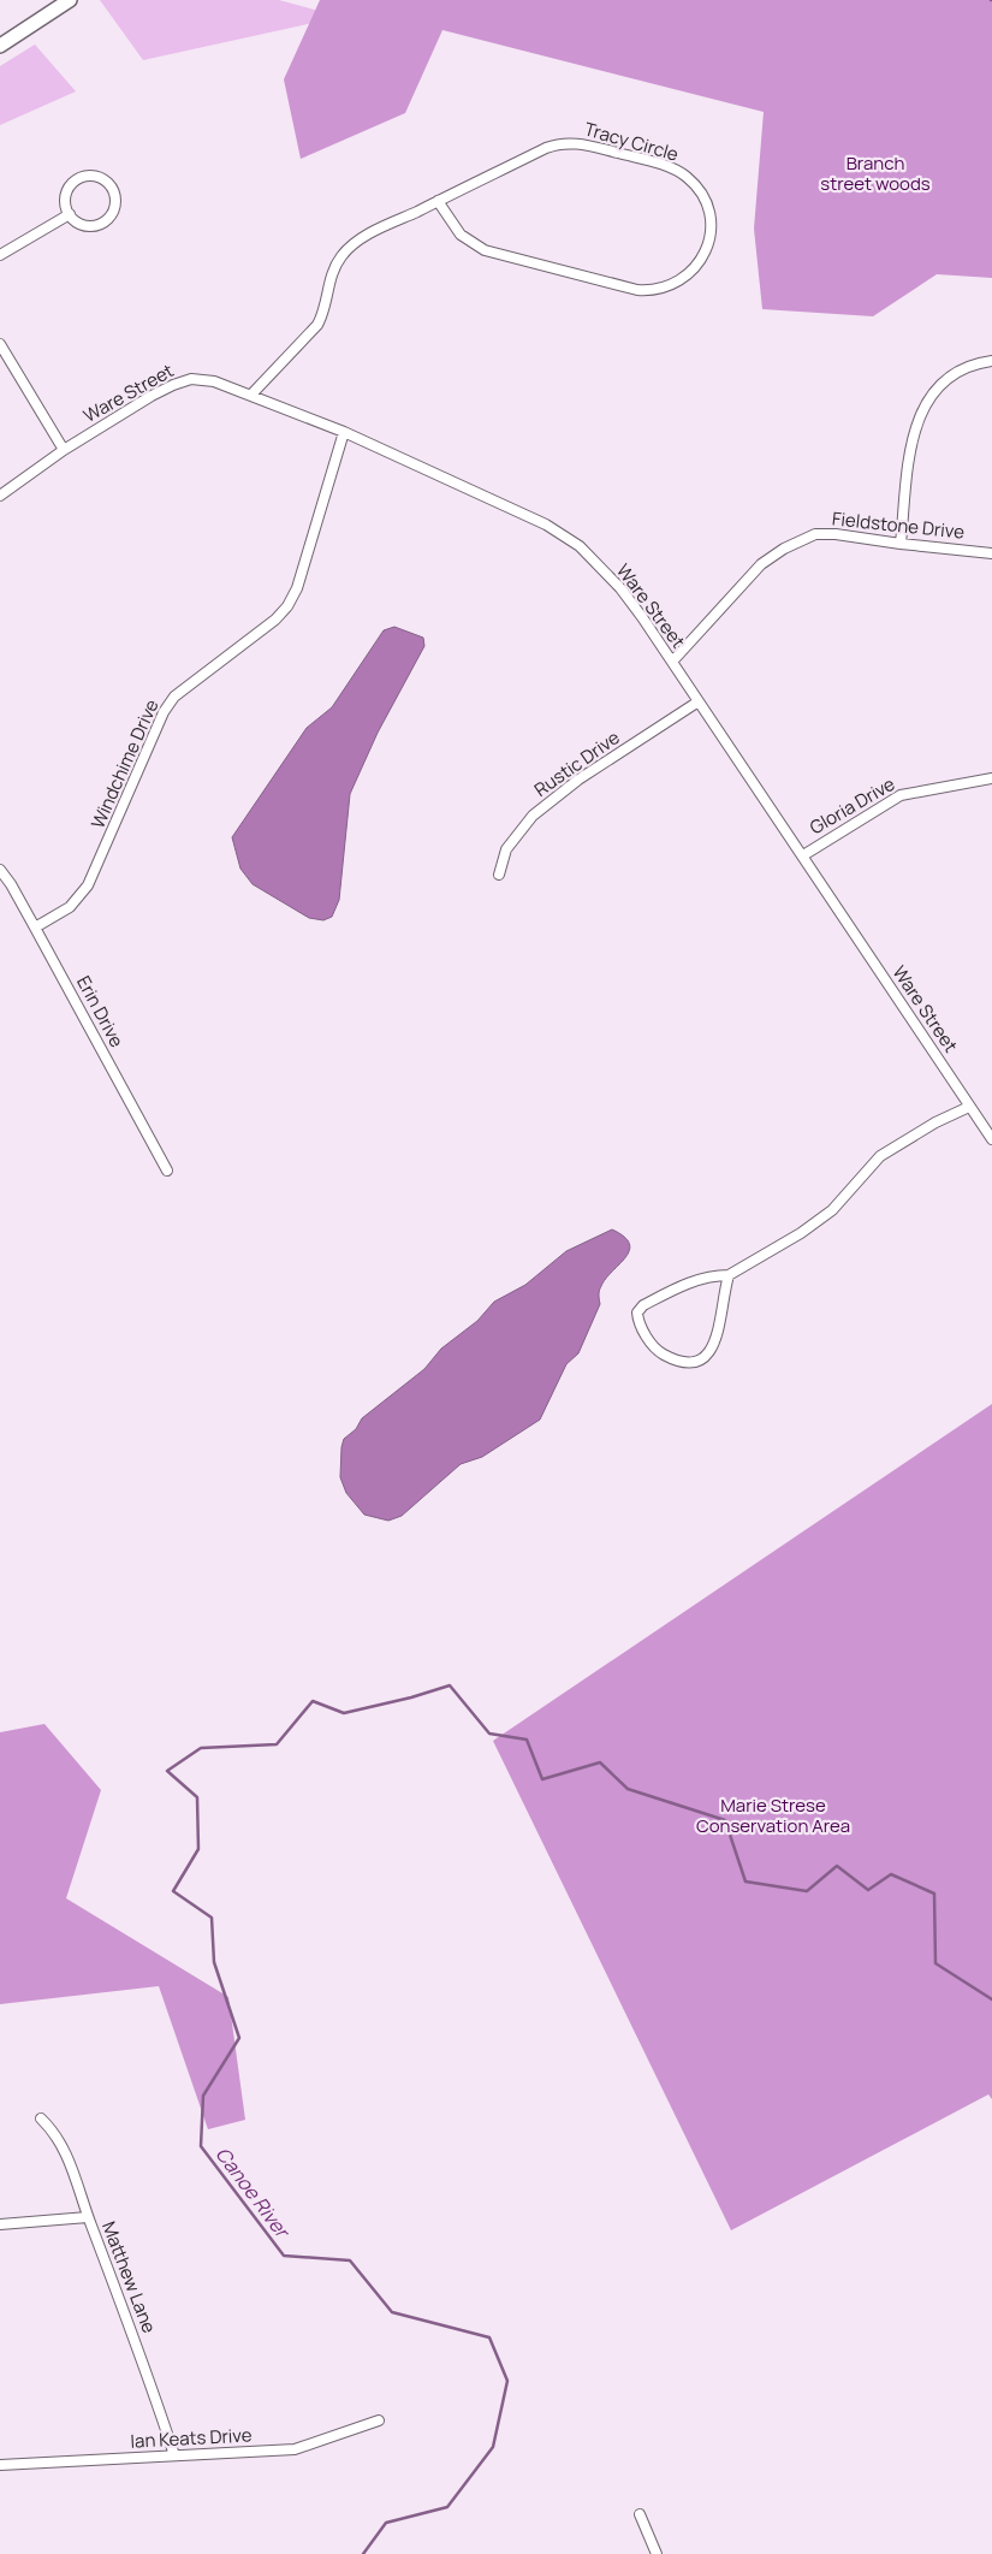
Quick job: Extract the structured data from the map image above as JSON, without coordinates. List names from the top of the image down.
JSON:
{
  "streets": {
    "street": [
      "Tracy Circle",
      "Ware Street",
      "Fieldstone Drive",
      "Windchime Drive",
      "Rustic Drive",
      "Gloria Drive",
      "Erin Drive",
      "Matthew Lane",
      "Ian Keats Drive"
    ]
  },
  "crossings": [
    ["Tracy Circle", "Ware Street"],
    ["Ware Street", "Fieldstone Drive"],
    ["Ware Street", "Windchime Drive"],
    ["Ware Street", "Rustic Drive"],
    ["Ware Street", "Gloria Drive"],
    ["Windchime Drive", "Erin Drive"],
    ["Matthew Lane", "Ian Keats Drive"]
  ],
  "water": ["Canoe River"],
  "parks": ["Branch street woods", "Marie Strese Conservation Area"]
}
